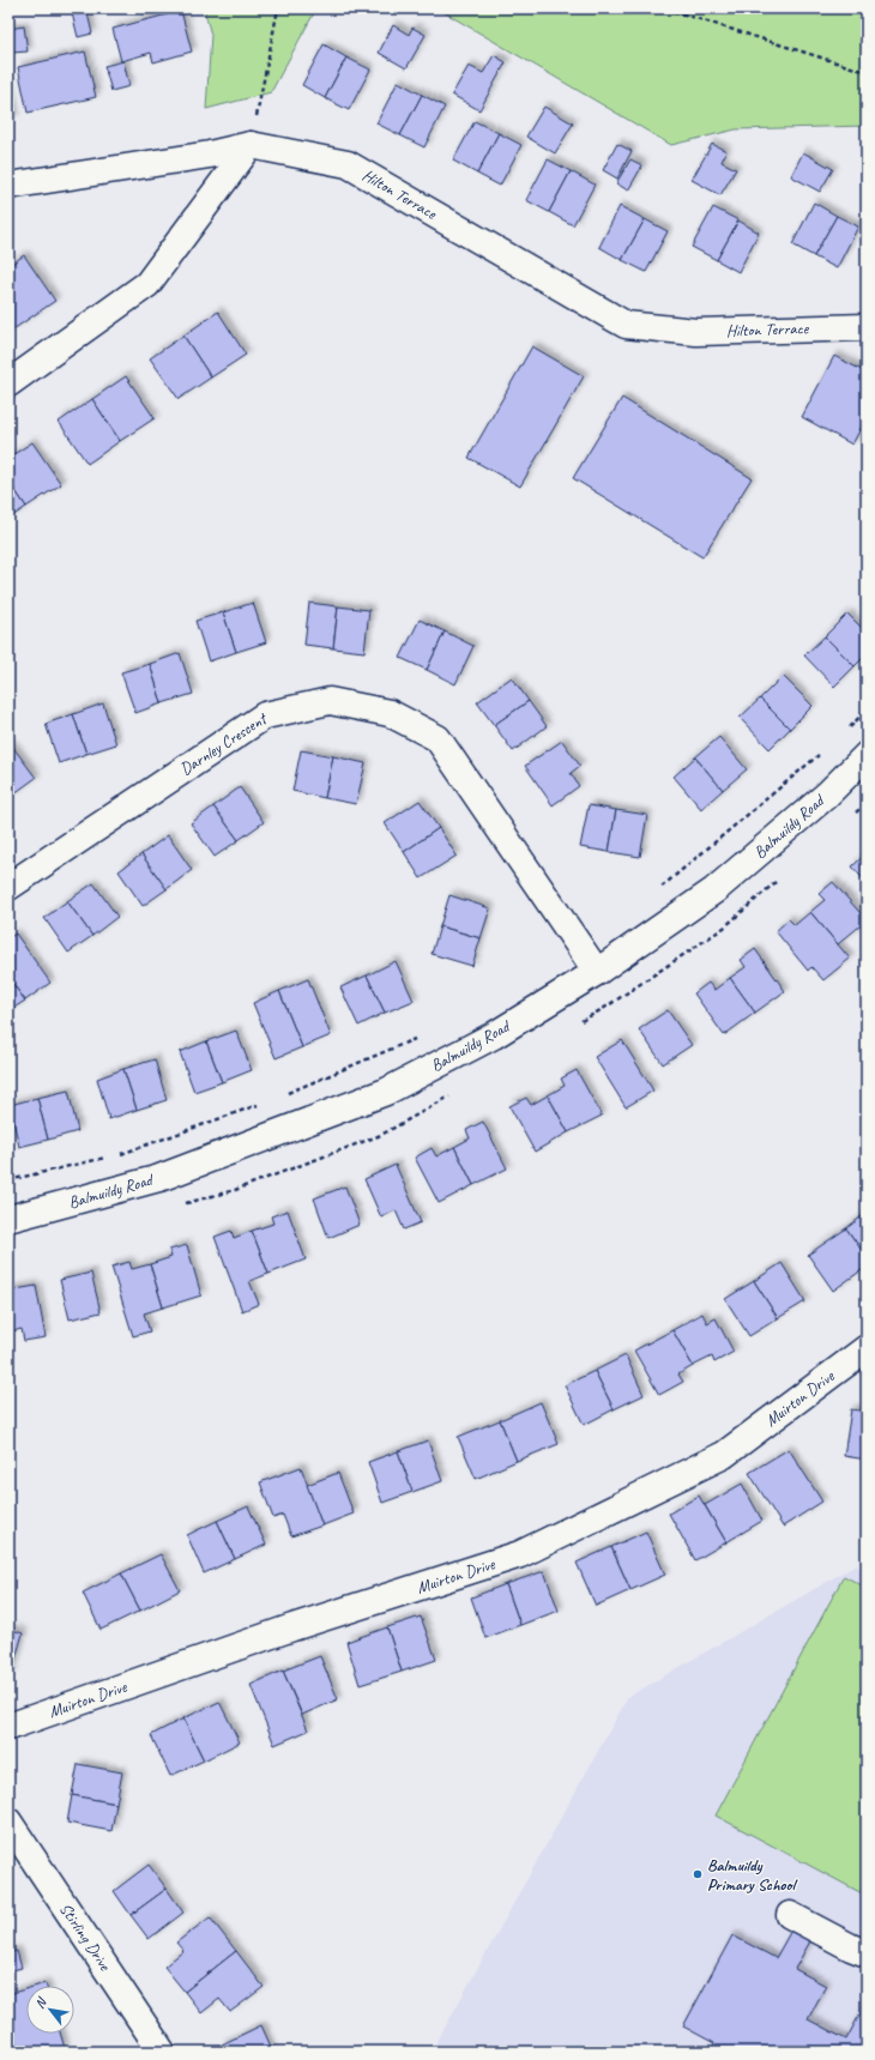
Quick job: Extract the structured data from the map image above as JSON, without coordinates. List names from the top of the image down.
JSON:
{
  "streets": {
    "street": [
      "Hilton Terrace",
      "Darnley Crescent",
      "Balmuildy Road",
      "Muirton Drive",
      "Stirling Drive"
    ]
  },
  "crossings": [
    ["Darnley Crescent", "Balmuildy Road"]
  ],
  "places": ["Balmuildy Primary School"],
  "north": "top left"
}
